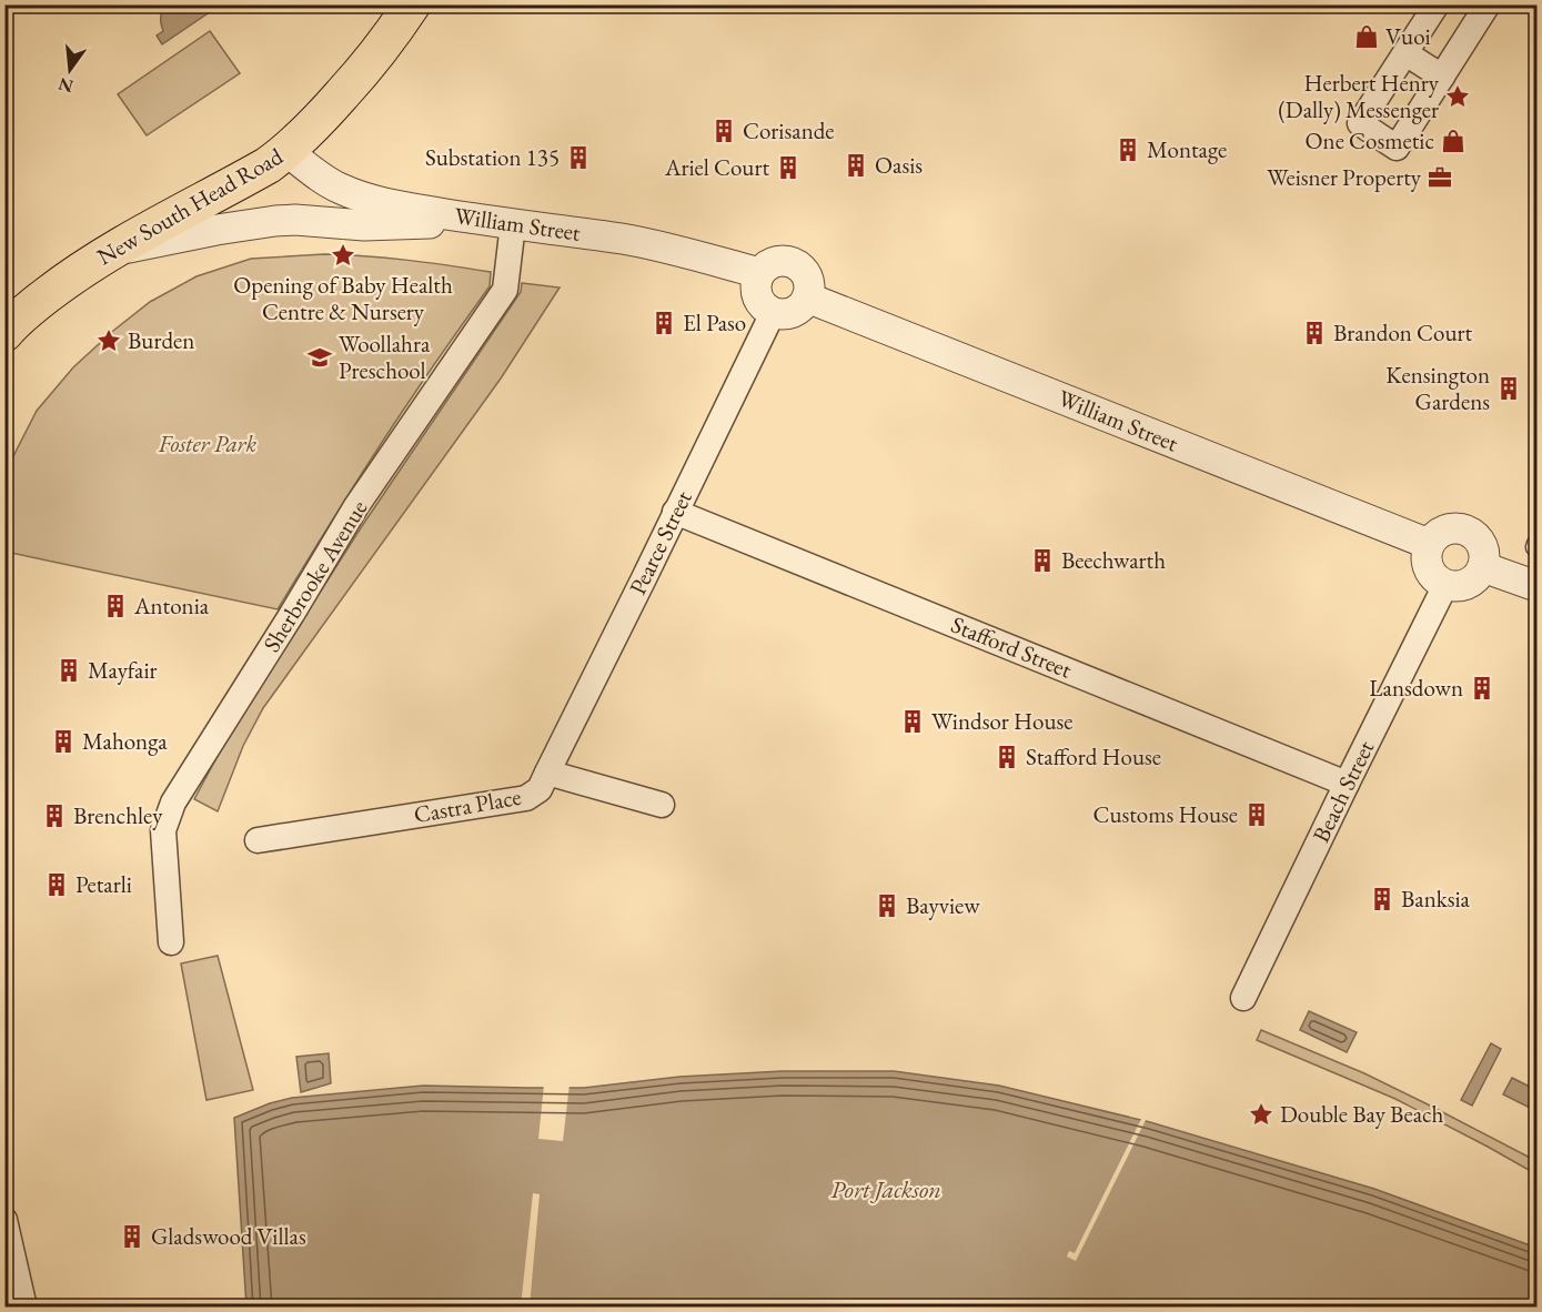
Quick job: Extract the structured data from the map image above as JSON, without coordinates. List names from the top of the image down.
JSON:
{
  "streets": {
    "main road": ["New South Head Road"],
    "street": [
      "William Street",
      "Pearce Street",
      "Sherbrooke Avenue",
      "Stafford Street",
      "Beach Street",
      "Castra Place"
    ]
  },
  "crossings": [
    ["New South Head Road", "William Street"],
    ["William Street", "Pearce Street"],
    ["William Street", "Sherbrooke Avenue"],
    ["William Street", "Beach Street"],
    ["Pearce Street", "Stafford Street"],
    ["Pearce Street", "Castra Place"],
    ["Stafford Street", "Beach Street"]
  ],
  "water": ["Port Jackson"],
  "parks": ["Foster Park"],
  "places": {
    "shop": ["Vuoi", "One Cosmetic"],
    "place": [
      "Herbert Henry (Dally) Messenger",
      "Opening of Baby Health Centre & Nursery",
      "Burden",
      "Double Bay Beach"
    ],
    "building": [
      "Corisande",
      "Montage",
      "Substation 135",
      "Oasis",
      "Ariel Court",
      "El Paso",
      "Brandon Court",
      "Kensington Gardens",
      "Beechwarth",
      "Antonia",
      "Mayfair",
      "Lansdown",
      "Windsor House",
      "Mahonga",
      "Stafford House",
      "Customs House",
      "Brenchley",
      "Petarli",
      "Banksia",
      "Bayview",
      "Gladswood Villas"
    ],
    "office": ["Weisner Property"],
    "school or university": ["Woollahra Preschool"]
  },
  "north": "bottom"
}
